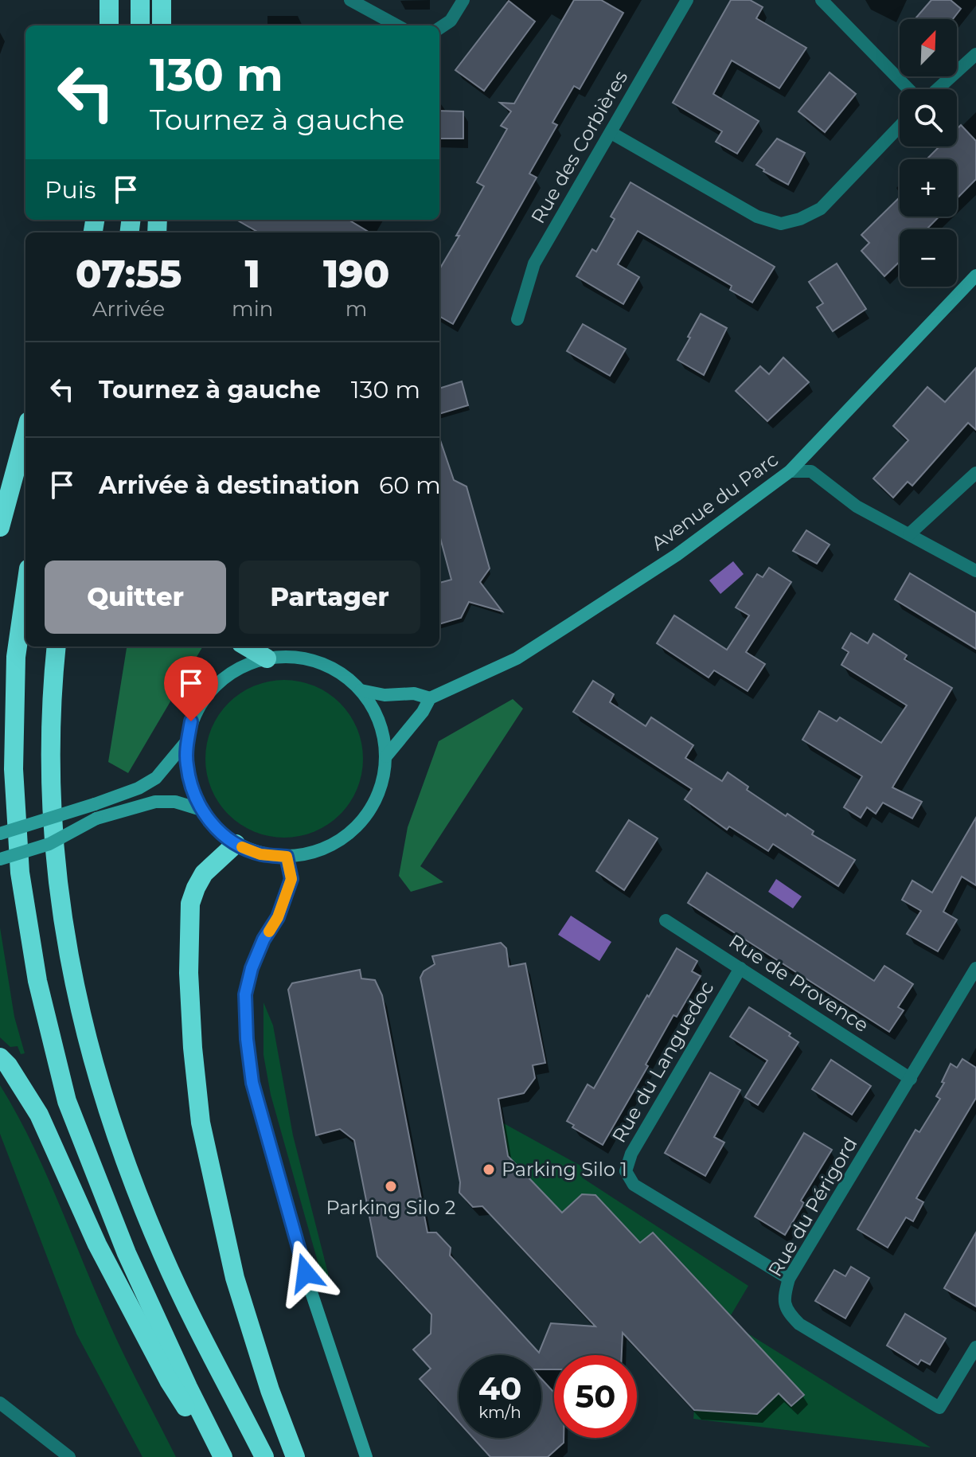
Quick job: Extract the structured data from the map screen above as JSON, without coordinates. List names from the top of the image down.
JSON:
{
  "streets": {
    "main road": ["Avenue du Parc"],
    "street": [
      "Rue des Corbières",
      "Rue de Provence",
      "Rue du Languedoc",
      "Rue du Périgord"
    ]
  },
  "crossings": [
    ["Rue de Provence", "Rue du Languedoc"],
    ["Rue de Provence", "Rue du Périgord"],
    ["Rue du Languedoc", "Rue du Périgord"]
  ],
  "places": ["Parking Silo 1", "Parking Silo 2"],
  "north": "top right",
  "page": {
    "map_buttons": ["+", "−"],
    "turn": ["130 m", "Tournez à gauche"],
    "then": "Puis",
    "eta": [
      "07:55",
      "Arrivée",
      "1",
      "min",
      "190",
      "m"
    ],
    "list": [
      {
        "name": "Tournez à gauche",
        "value": "130 m"
      },
      {
        "name": "Arrivée à destination",
        "value": "60 m"
      }
    ],
    "buttons": ["Quitter", "Partager"],
    "speed": "40 km/h",
    "limit": "50"
  }
}
